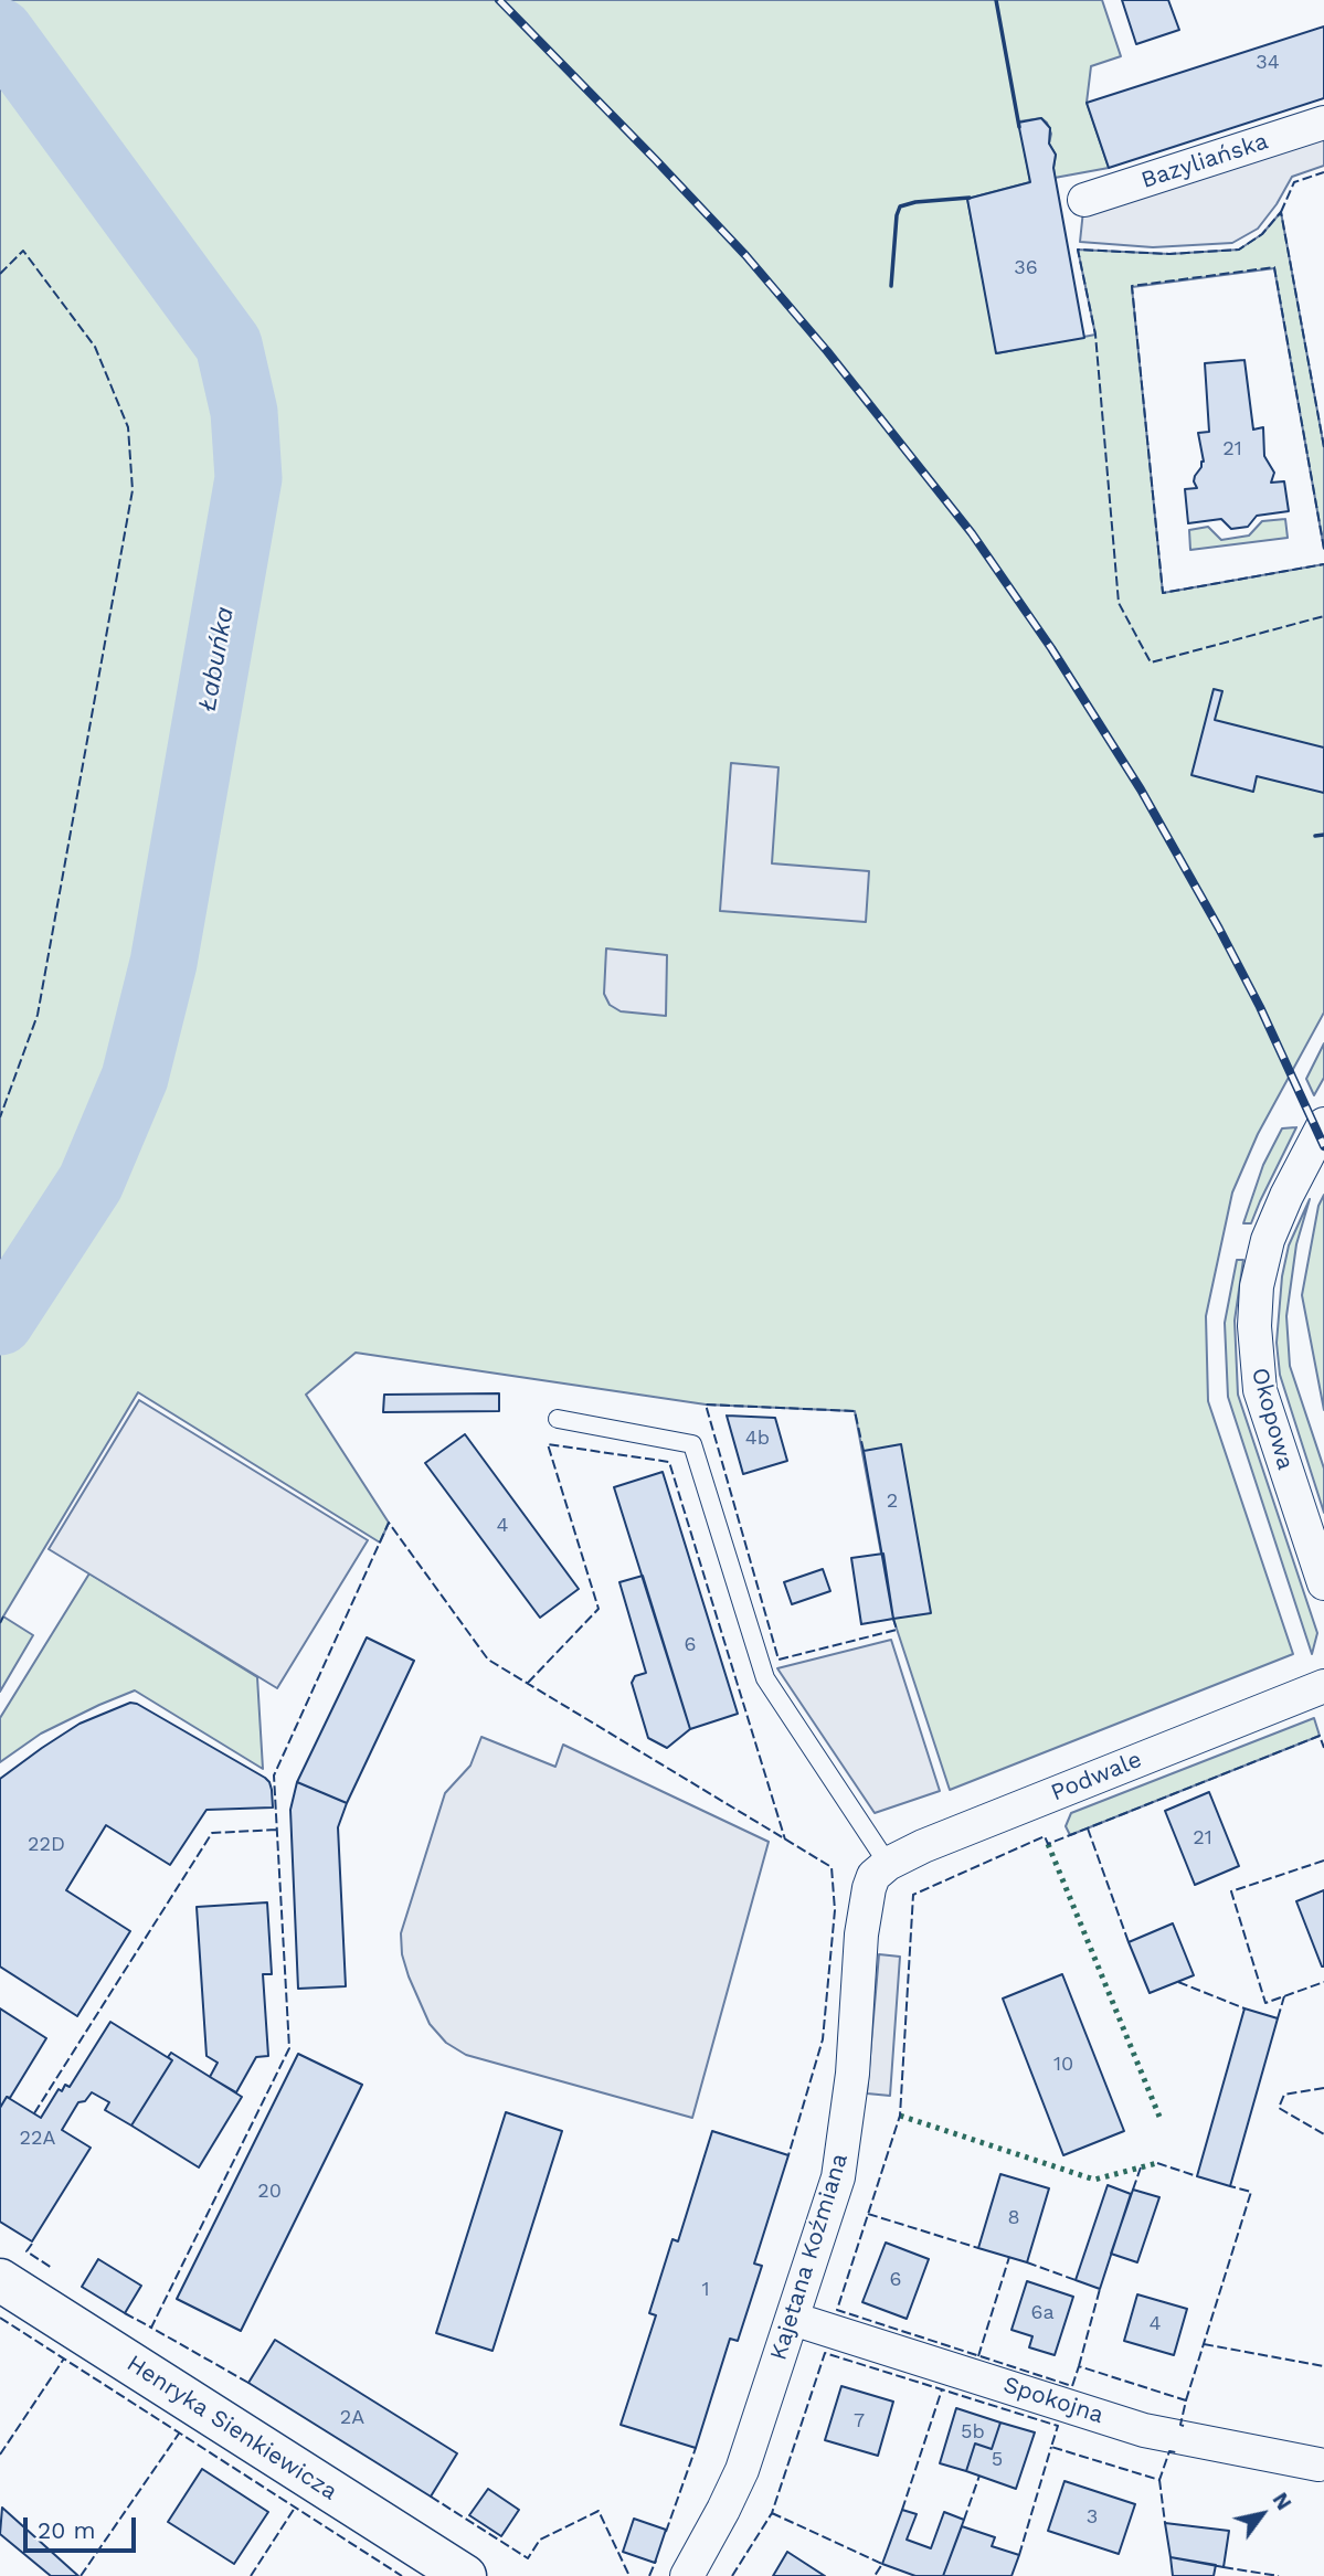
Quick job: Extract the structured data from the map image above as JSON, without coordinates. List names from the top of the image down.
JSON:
{
  "streets": {
    "street": [
      "Bazyliańska",
      "Okopowa",
      "Podwale",
      "Kajetana Koźmiana",
      "Spokojna",
      "Henryka Sienkiewicza"
    ]
  },
  "crossings": [
    ["Podwale", "Kajetana Koźmiana"],
    ["Kajetana Koźmiana", "Spokojna"]
  ],
  "water": ["Łabuńka"],
  "house_numbers": [
    "34",
    "36",
    "21",
    "4b",
    "2",
    "4",
    "6",
    "21",
    "22D",
    "10",
    "22A",
    "20",
    "8",
    "6",
    "1",
    "6a",
    "4",
    "2A",
    "7",
    "5b",
    "5",
    "3"
  ],
  "scale_bar": "20 m",
  "north": "top right"
}
